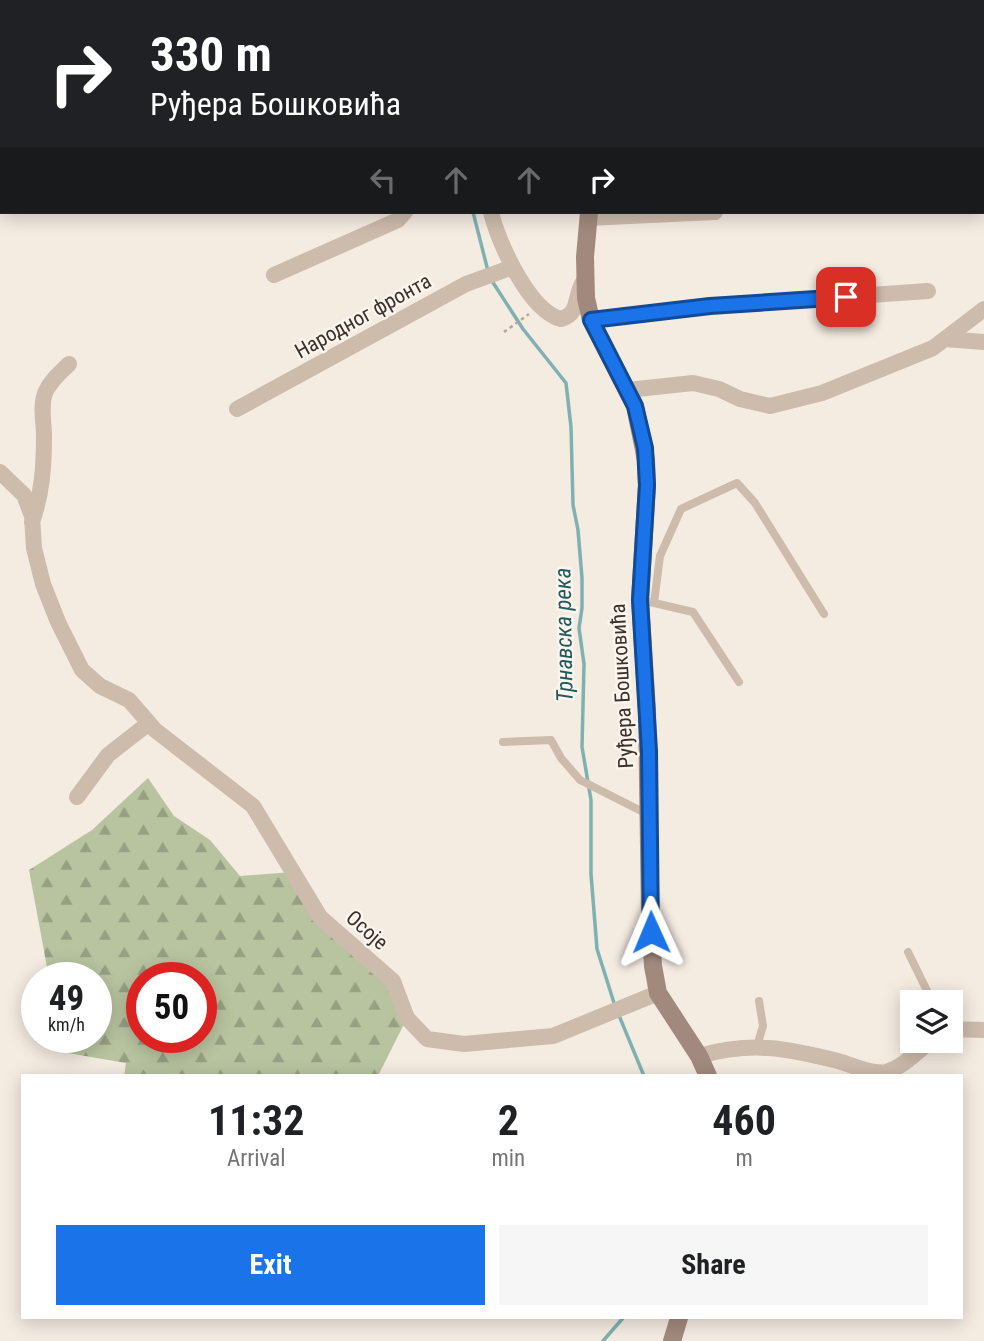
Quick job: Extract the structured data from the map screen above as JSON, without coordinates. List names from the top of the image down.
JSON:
{
  "streets": {
    "main road": ["Руђера Бошковића"],
    "street": ["Народног фронта", "Осоје"]
  },
  "crossings": [
    ["Народног фронта", "Руђера Бошковића"],
    ["Руђера Бошковића", "Осоје"]
  ],
  "water": ["Трнавска река"],
  "page": {
    "turn": ["330 m", "Руђера Бошковића"],
    "speed": "49 km/h",
    "limit": "50",
    "eta": [
      "11:32",
      "Arrival",
      "2",
      "min",
      "460",
      "m"
    ],
    "buttons": ["Exit", "Share"]
  }
}
